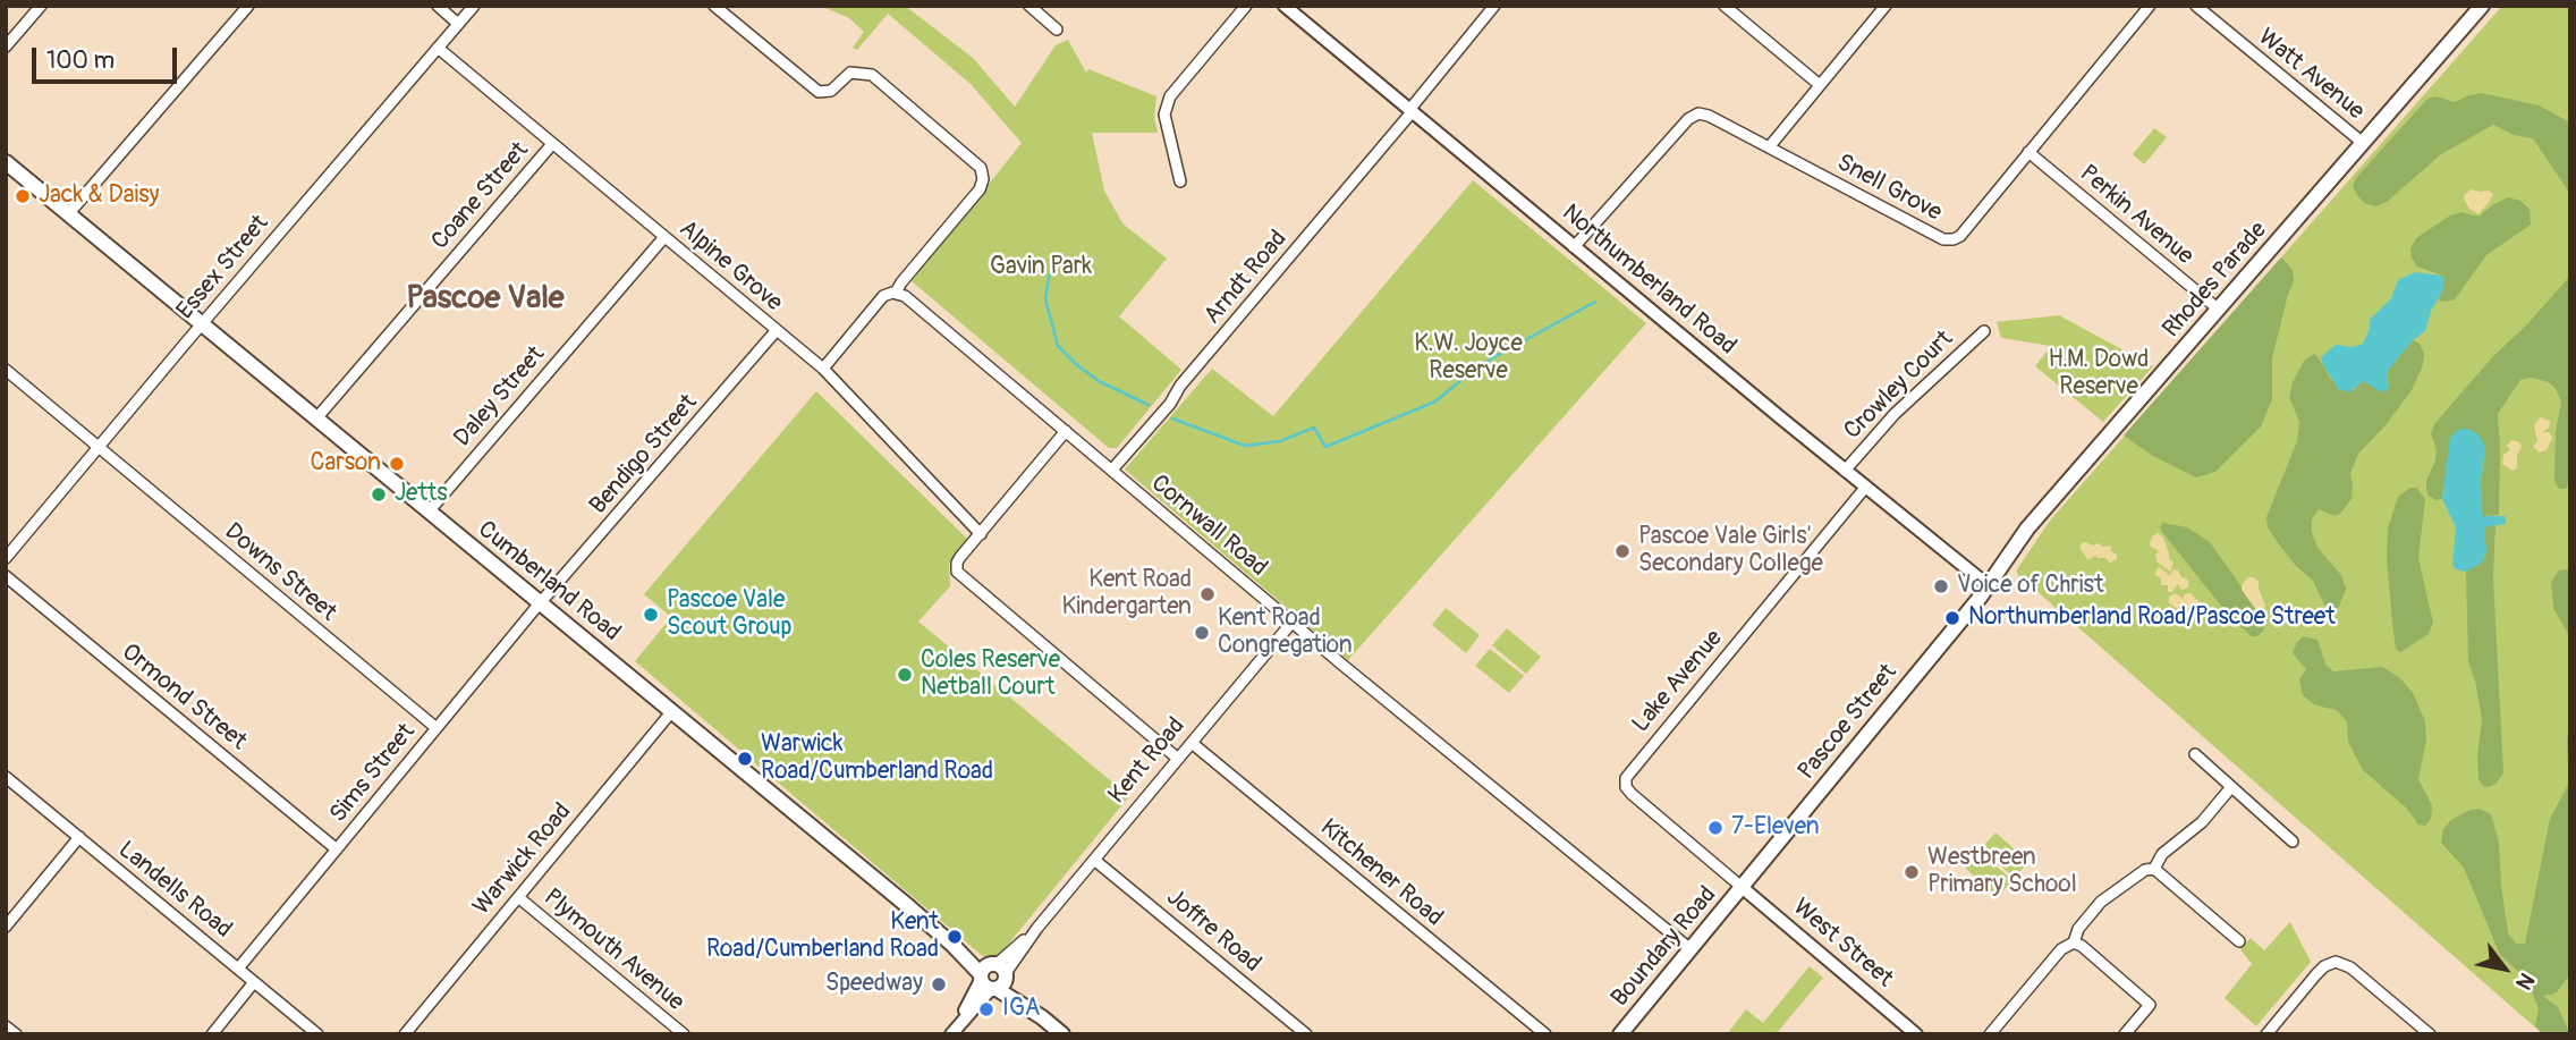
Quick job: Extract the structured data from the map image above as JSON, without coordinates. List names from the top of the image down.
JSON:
{
  "streets": {
    "main road": [
      "Rhodes Parade",
      "Cumberland Road",
      "Pascoe Street",
      "Boundary Road"
    ],
    "street": [
      "Watt Avenue",
      "Snell Grove",
      "Coane Street",
      "Perkin Avenue",
      "Alpine Grove",
      "Essex Street",
      "Arndt Road",
      "Northumberland Road",
      "Crowley Court",
      "Daley Street",
      "Bendigo Street",
      "Cornwall Road",
      "Downs Street",
      "Lake Avenue",
      "Ormond Street",
      "Kent Road",
      "Sims Street",
      "Warwick Road",
      "Kitchener Road",
      "Landells Road",
      "Joffre Road",
      "West Street",
      "Plymouth Avenue"
    ]
  },
  "crossings": [
    ["Watt Avenue", "Rhodes Parade"],
    ["Snell Grove", "Perkin Avenue"],
    ["Snell Grove", "Northumberland Road"],
    ["Coane Street", "Alpine Grove"],
    ["Coane Street", "Cumberland Road"],
    ["Perkin Avenue", "Rhodes Parade"],
    ["Alpine Grove", "Essex Street"],
    ["Alpine Grove", "Daley Street"],
    ["Alpine Grove", "Bendigo Street"],
    ["Essex Street", "Downs Street"],
    ["Essex Street", "Cumberland Road"],
    ["Arndt Road", "Northumberland Road"],
    ["Arndt Road", "Cornwall Road"],
    ["Northumberland Road", "Rhodes Parade"],
    ["Northumberland Road", "Crowley Court"],
    ["Northumberland Road", "Lake Avenue"],
    ["Northumberland Road", "Pascoe Street"],
    ["Rhodes Parade", "Pascoe Street"],
    ["Daley Street", "Cumberland Road"],
    ["Bendigo Street", "Cumberland Road"],
    ["Bendigo Street", "Sims Street"],
    ["Cornwall Road", "Kent Road"],
    ["Cornwall Road", "Boundary Road"],
    ["Downs Street", "Sims Street"],
    ["Cumberland Road", "Kent Road"],
    ["Cumberland Road", "Sims Street"],
    ["Cumberland Road", "Warwick Road"],
    ["Lake Avenue", "Pascoe Street"],
    ["Lake Avenue", "West Street"],
    ["Lake Avenue", "Boundary Road"],
    ["Ormond Street", "Sims Street"],
    ["Pascoe Street", "West Street"],
    ["Pascoe Street", "Boundary Road"],
    ["Kent Road", "Kitchener Road"],
    ["Kent Road", "Joffre Road"],
    ["Sims Street", "Landells Road"],
    ["Warwick Road", "Plymouth Avenue"],
    ["West Street", "Boundary Road"]
  ],
  "districts": ["Pascoe Vale"],
  "parks": ["Gavin Park", "K.W. Joyce Reserve", "H.M. Dowd Reserve"],
  "places": [
    "Jack & Daisy",
    "Carson",
    "Jetts",
    "Pascoe Vale Girls' Secondary College",
    "Voice of Christ",
    "Kent Road Kindergarten",
    "Pascoe Vale Scout Group",
    "Northumberland Road/Pascoe Street",
    "Kent Road Congregation",
    "Coles Reserve Netball Court",
    "Warwick Road/Cumberland Road",
    "7-Eleven",
    "Westbreen Primary School",
    "Kent Road/Cumberland Road",
    "Speedway",
    "IGA"
  ],
  "scale_bar": "100 m",
  "north": "bottom right"
}
